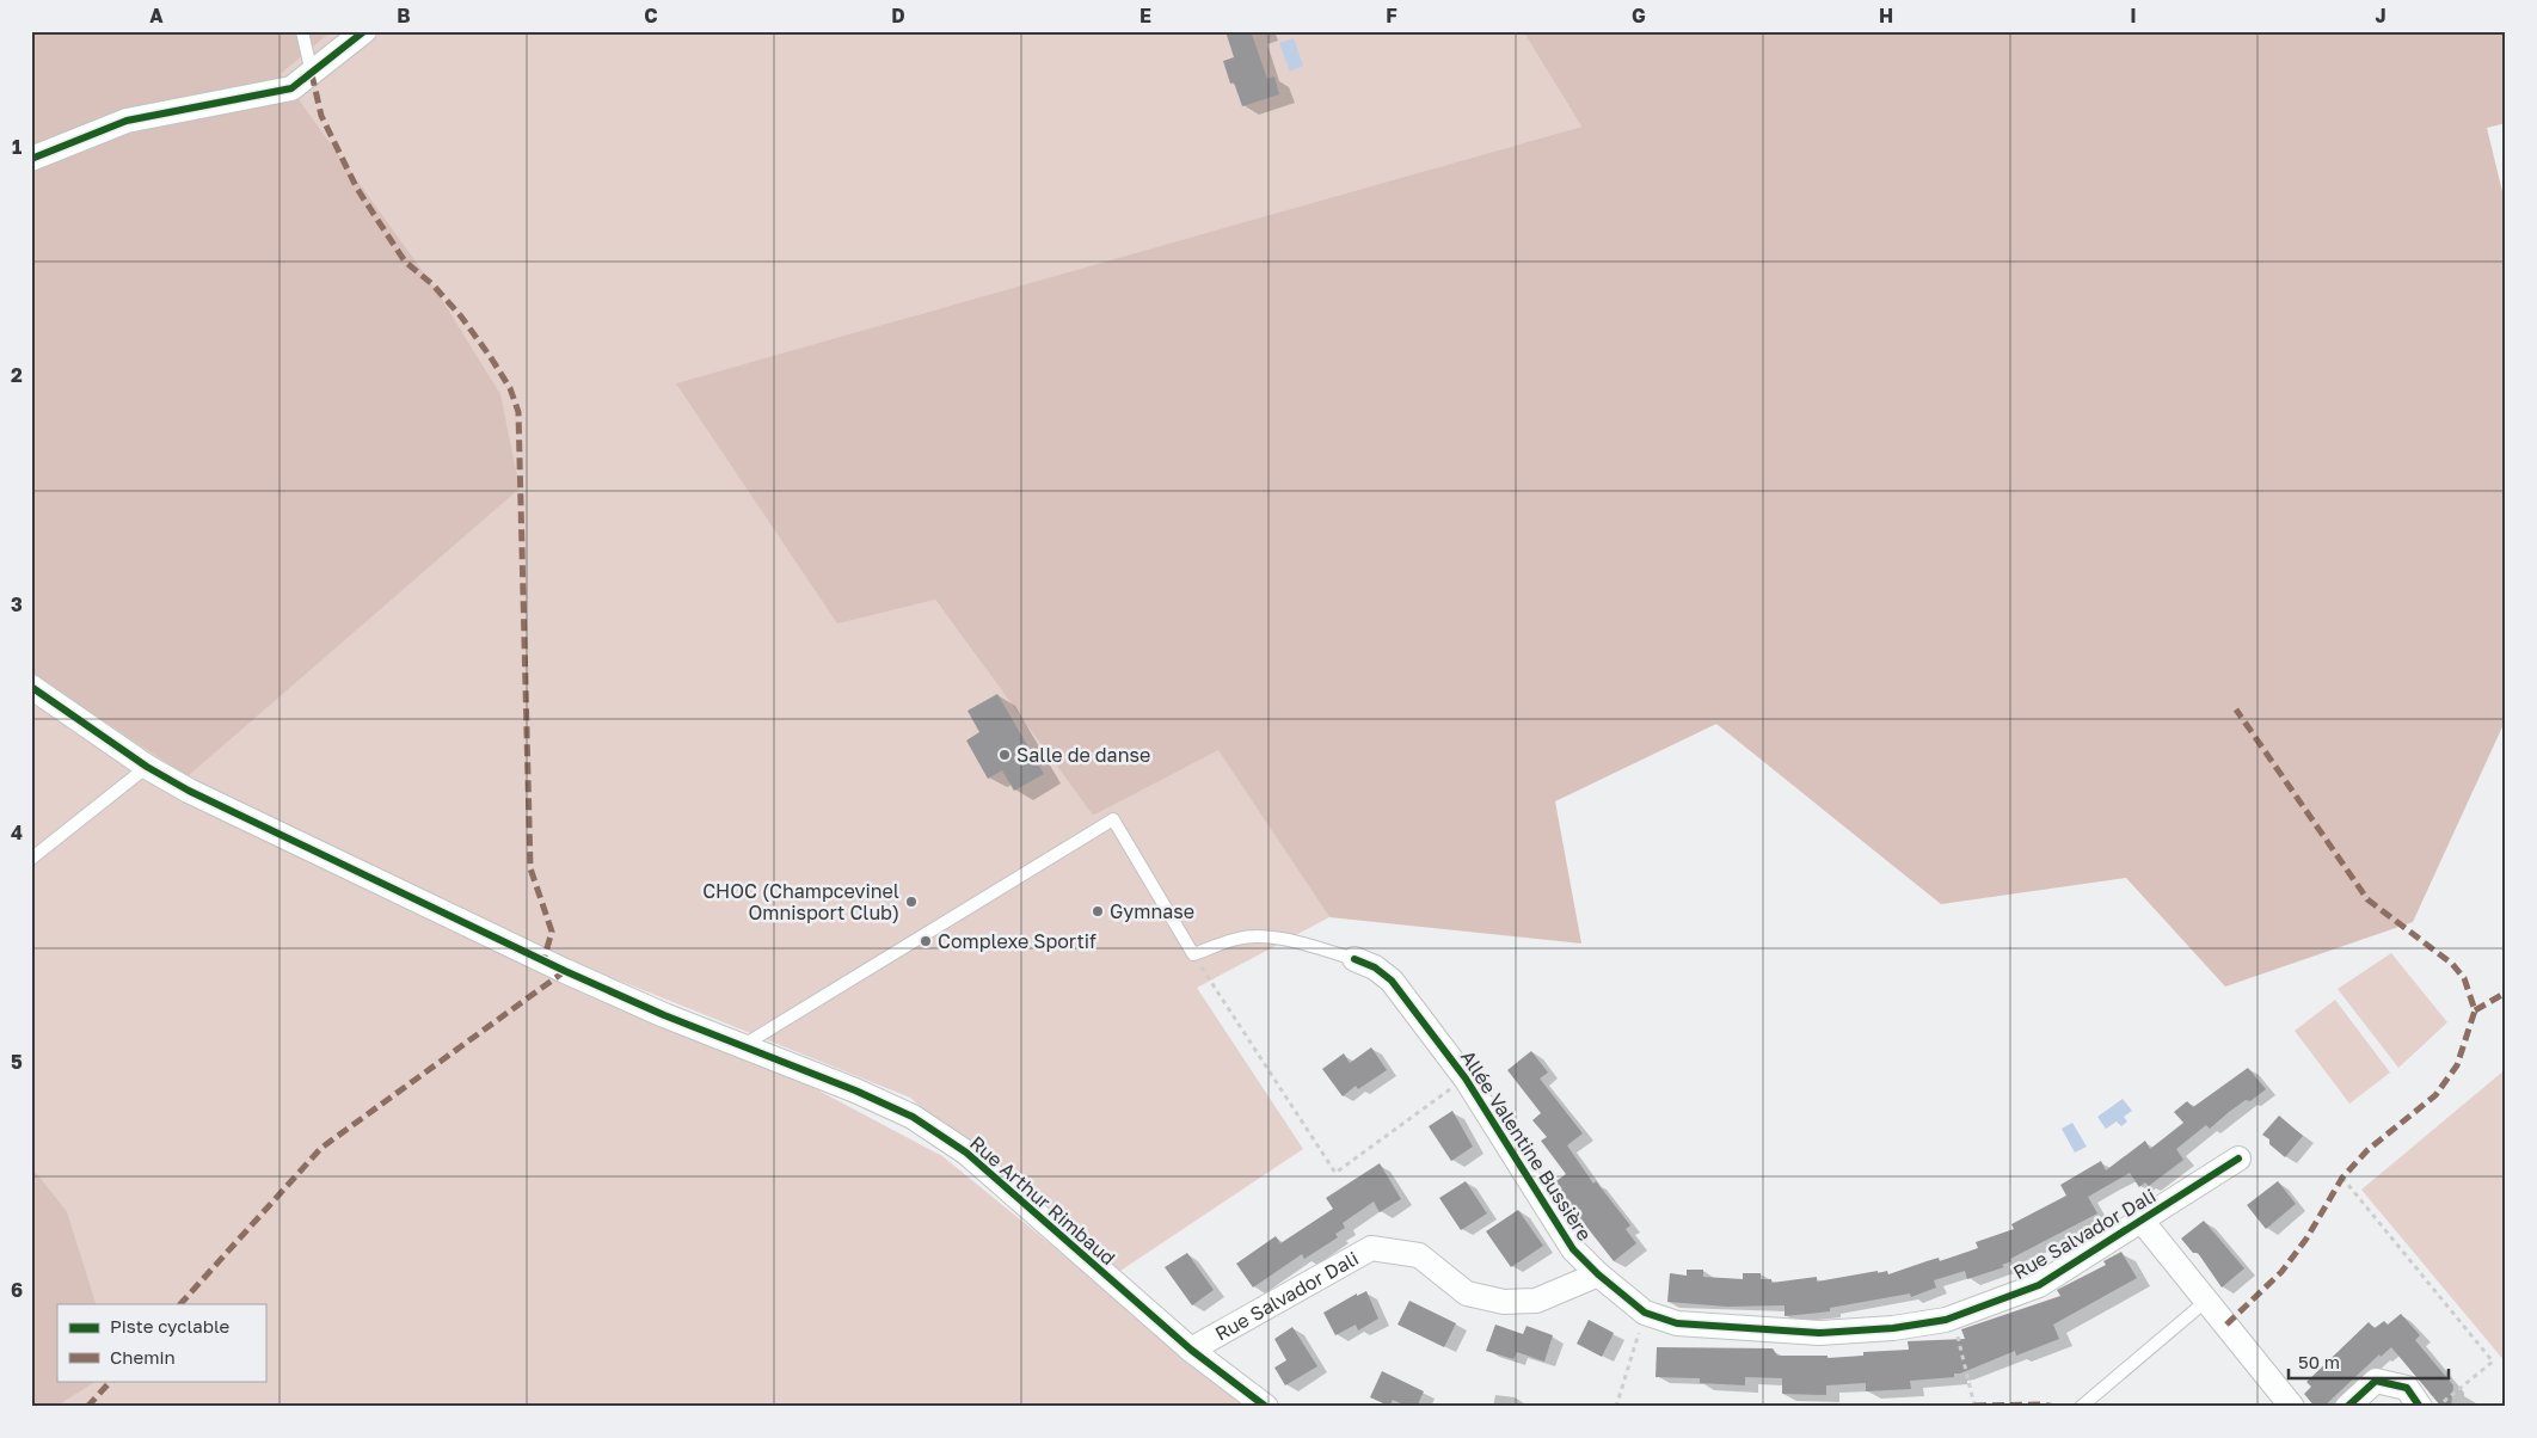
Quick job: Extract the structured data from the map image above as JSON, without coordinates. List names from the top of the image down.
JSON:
{
  "streets": {
    "street": ["Allée Valentine Bussière", "Rue Arthur Rimbaud", "Rue Salvador Dali"]
  },
  "crossings": [
    ["Allée Valentine Bussière", "Rue Salvador Dali"],
    ["Rue Arthur Rimbaud", "Rue Salvador Dali"]
  ],
  "places": [
    "Salle de danse",
    "CHOC (Champcevinel Omnisport Club)",
    "Gymnase",
    "Complexe Sportif"
  ],
  "legend": ["Piste cyclable", "Chemin"],
  "scale_bar": "50 m",
  "grid": {
    "columns": [
      "A",
      "B",
      "C",
      "D",
      "E",
      "F",
      "G",
      "H",
      "I",
      "J"
    ],
    "rows": [
      "1",
      "2",
      "3",
      "4",
      "5",
      "6"
    ]
  }
}
